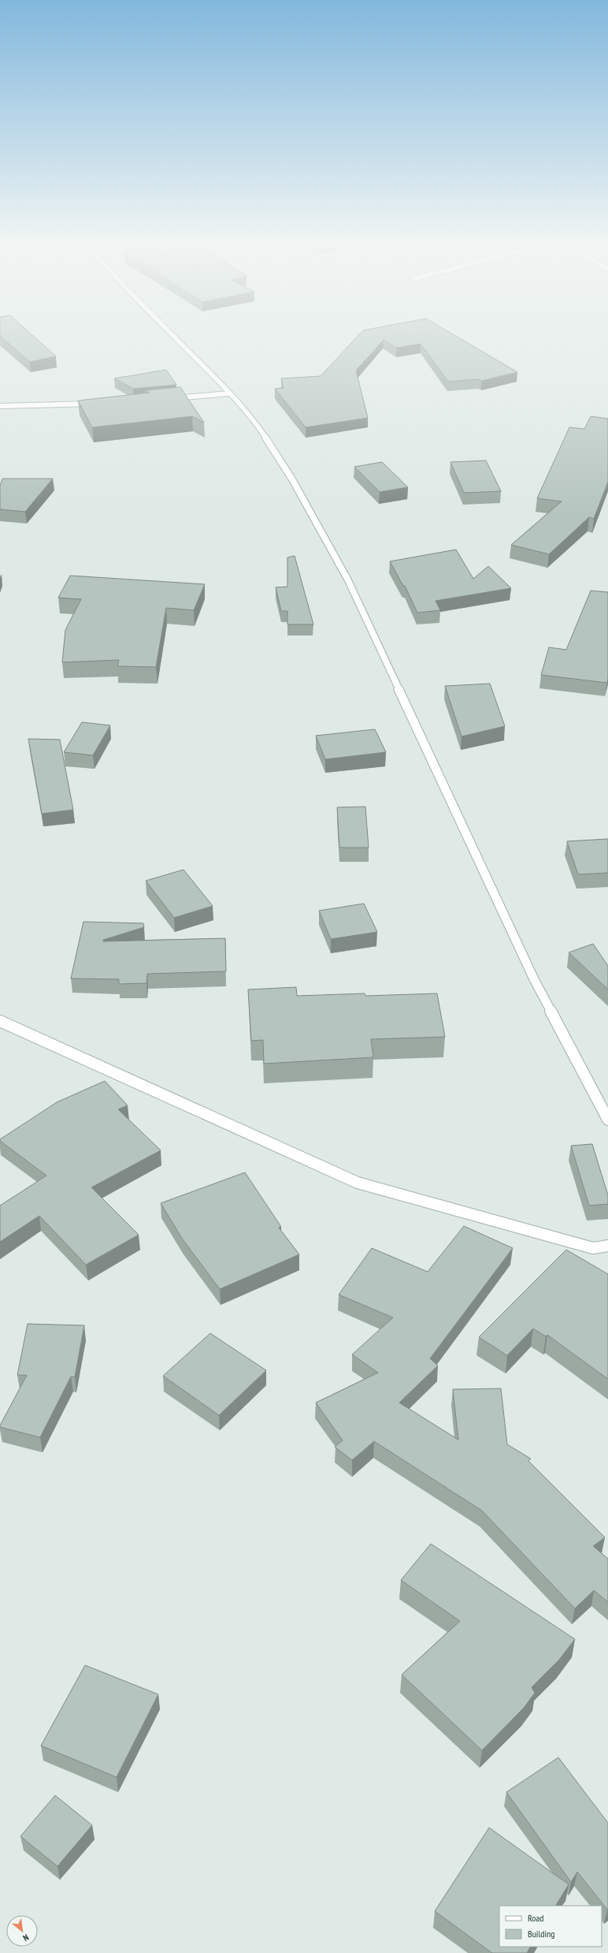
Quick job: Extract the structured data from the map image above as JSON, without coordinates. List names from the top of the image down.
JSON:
{
  "legend": ["Road", "Building"],
  "north": "bottom right"
}
